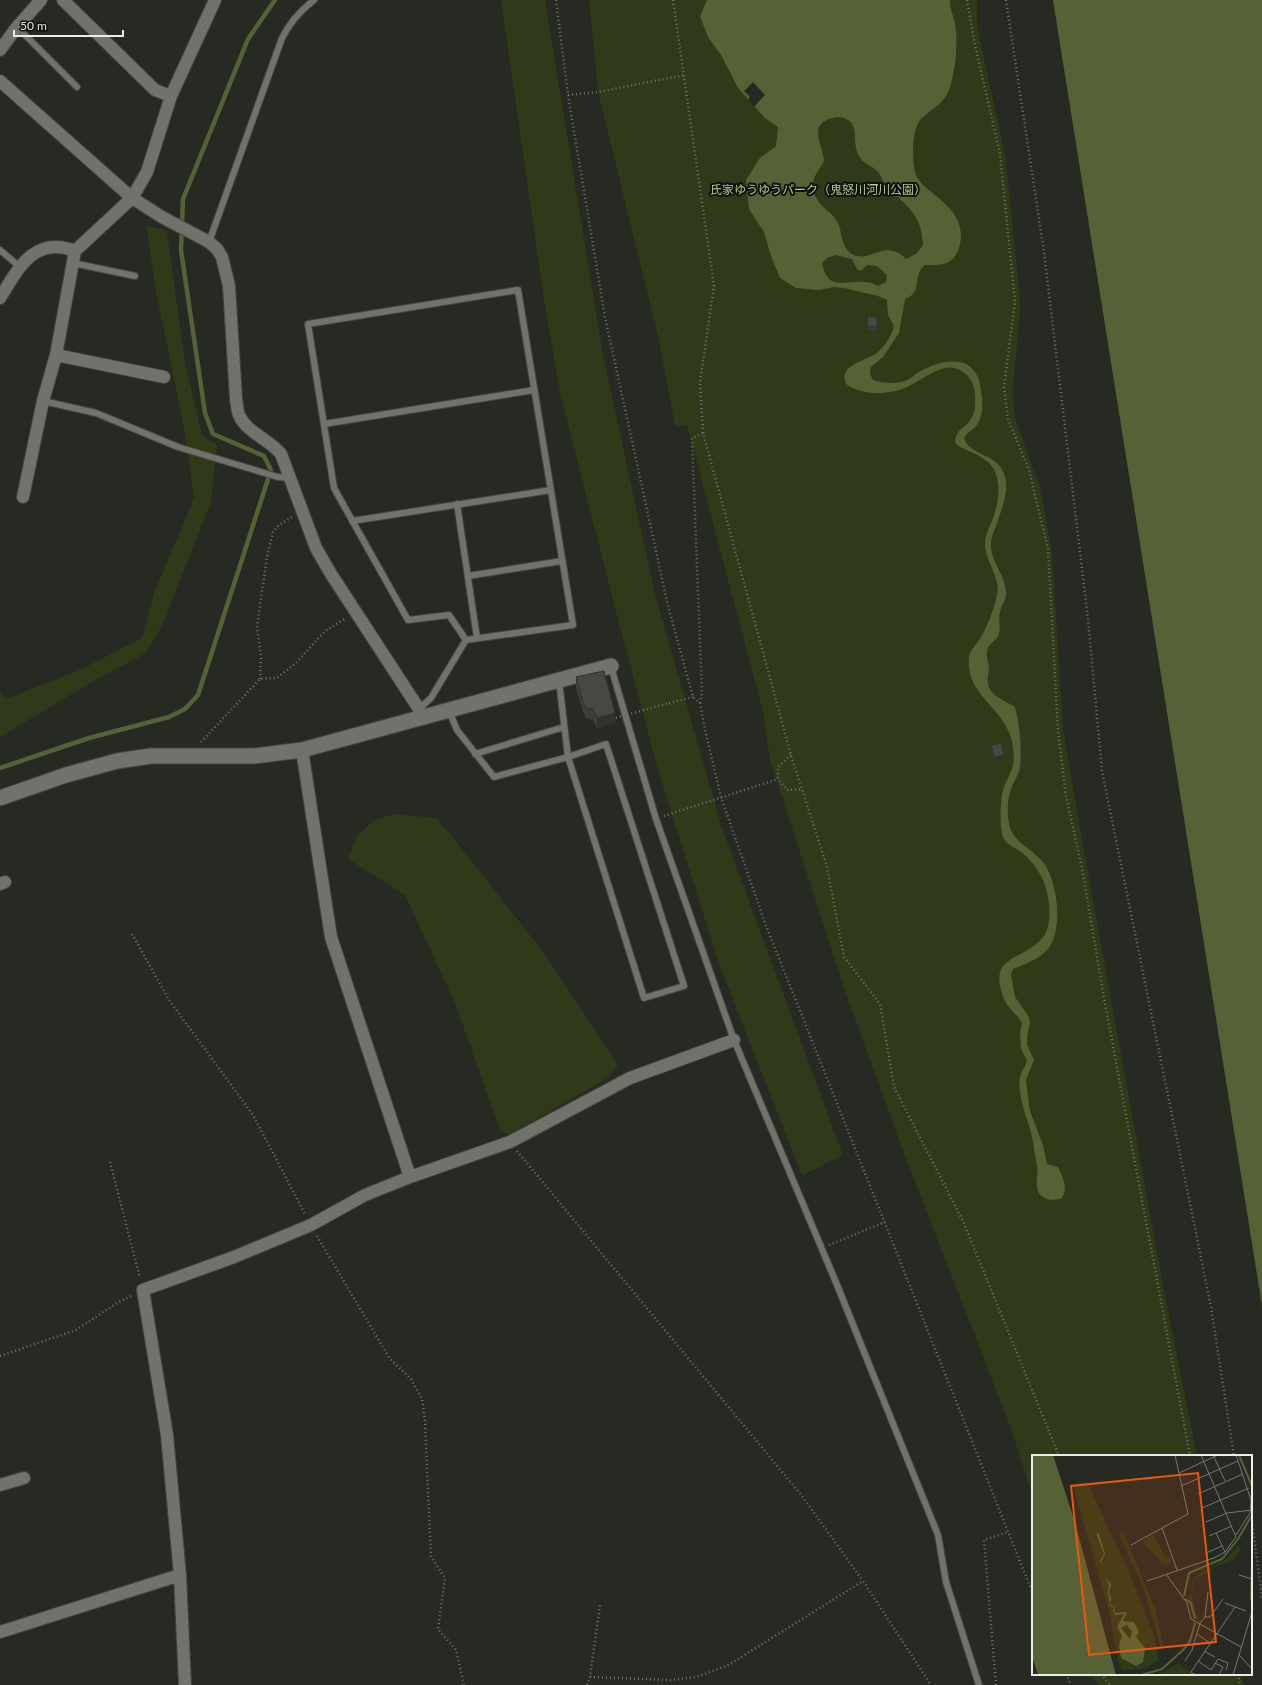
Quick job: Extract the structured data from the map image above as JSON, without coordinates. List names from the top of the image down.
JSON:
{
  "parks": ["氏家ゆうゆうパーク（鬼怒川河川公園）"],
  "scale_bar": "50 m"
}
